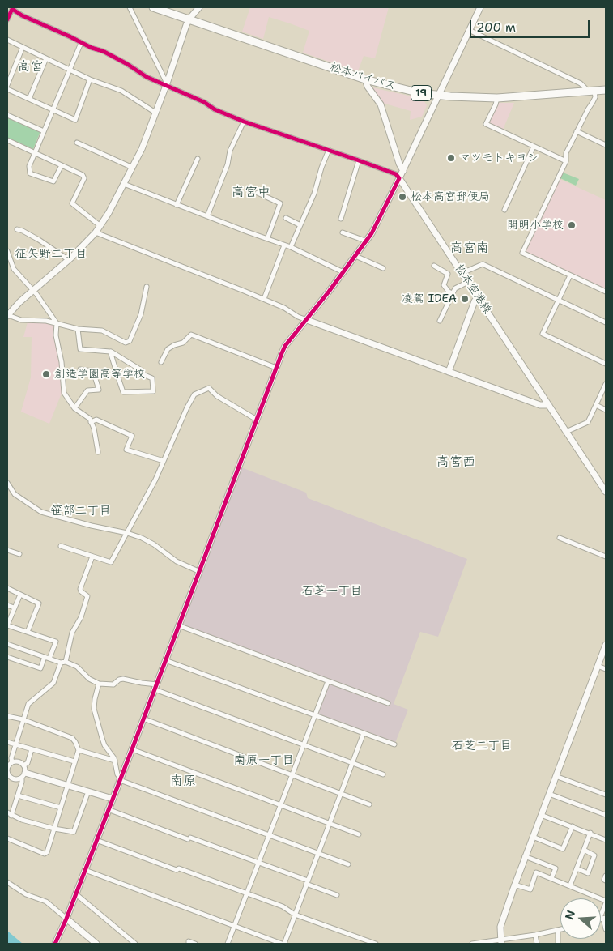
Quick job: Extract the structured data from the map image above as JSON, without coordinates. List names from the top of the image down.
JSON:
{
  "streets": {
    "highway": ["松本バイパス", "19"],
    "street": ["松本空港線"]
  },
  "districts": [
    "高宮",
    "高宮中",
    "高宮南",
    "征矢野二丁目",
    "高宮西",
    "笹部二丁目",
    "石芝一丁目",
    "石芝二丁目",
    "南原一丁目",
    "南原"
  ],
  "places": [
    "マツモトキヨシ",
    "松本高宮郵便局",
    "開明小学校",
    "凌駕 IDEA",
    "創造学園高等学校"
  ],
  "scale_bar": "200 m",
  "north": "left"
}
